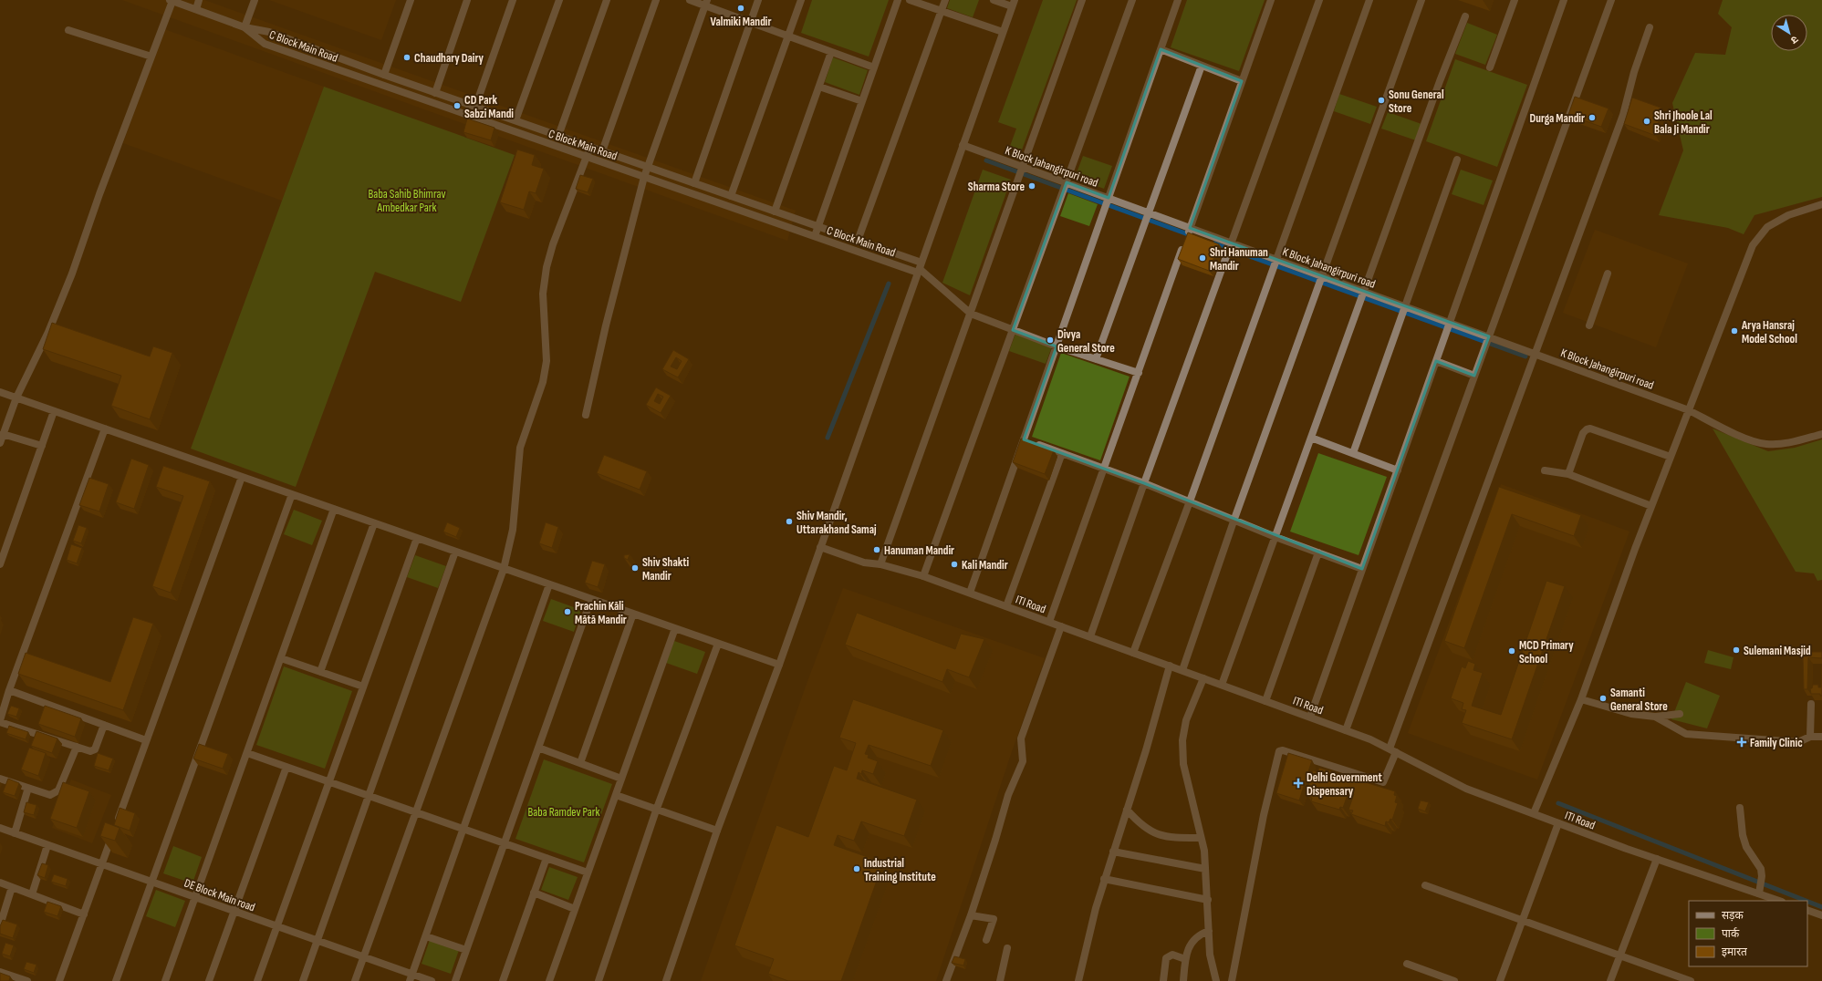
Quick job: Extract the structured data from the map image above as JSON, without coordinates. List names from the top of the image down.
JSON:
{
  "streets": {
    "street": [
      "C Block Main Road",
      "K Block Jahangirpuri road",
      "ITI Road",
      "DE Block Main road"
    ]
  },
  "parks": ["Baba Sahib Bhimrav Ambedkar Park", "Baba Ramdev Park"],
  "places": {
    "other": [
      "Valmiki Mandir",
      "Chaudhary Dairy",
      "Sonu General Store",
      "CD Park Sabzi Mandi",
      "Durga Mandir",
      "Shri Jhoole Lal Bala Ji Mandir",
      "Sharma Store",
      "Shri Hanuman Mandir",
      "Arya Hansraj Model School",
      "Divya General Store",
      "Shiv Mandir, Uttarakhand Samaj",
      "Hanuman Mandir",
      "Kali Mandir",
      "Shiv Shakti Mandir",
      "Prachin Kāli Mātā Mandir",
      "Sulemani Masjid",
      "MCD Primary School",
      "Samanti General Store",
      "Industrial Training Institute"
    ],
    "health": ["Family Clinic", "Delhi Government Dispensary"]
  },
  "legend": ["सड़क", "पार्क", "इमारत"],
  "north": "bottom right"
}
